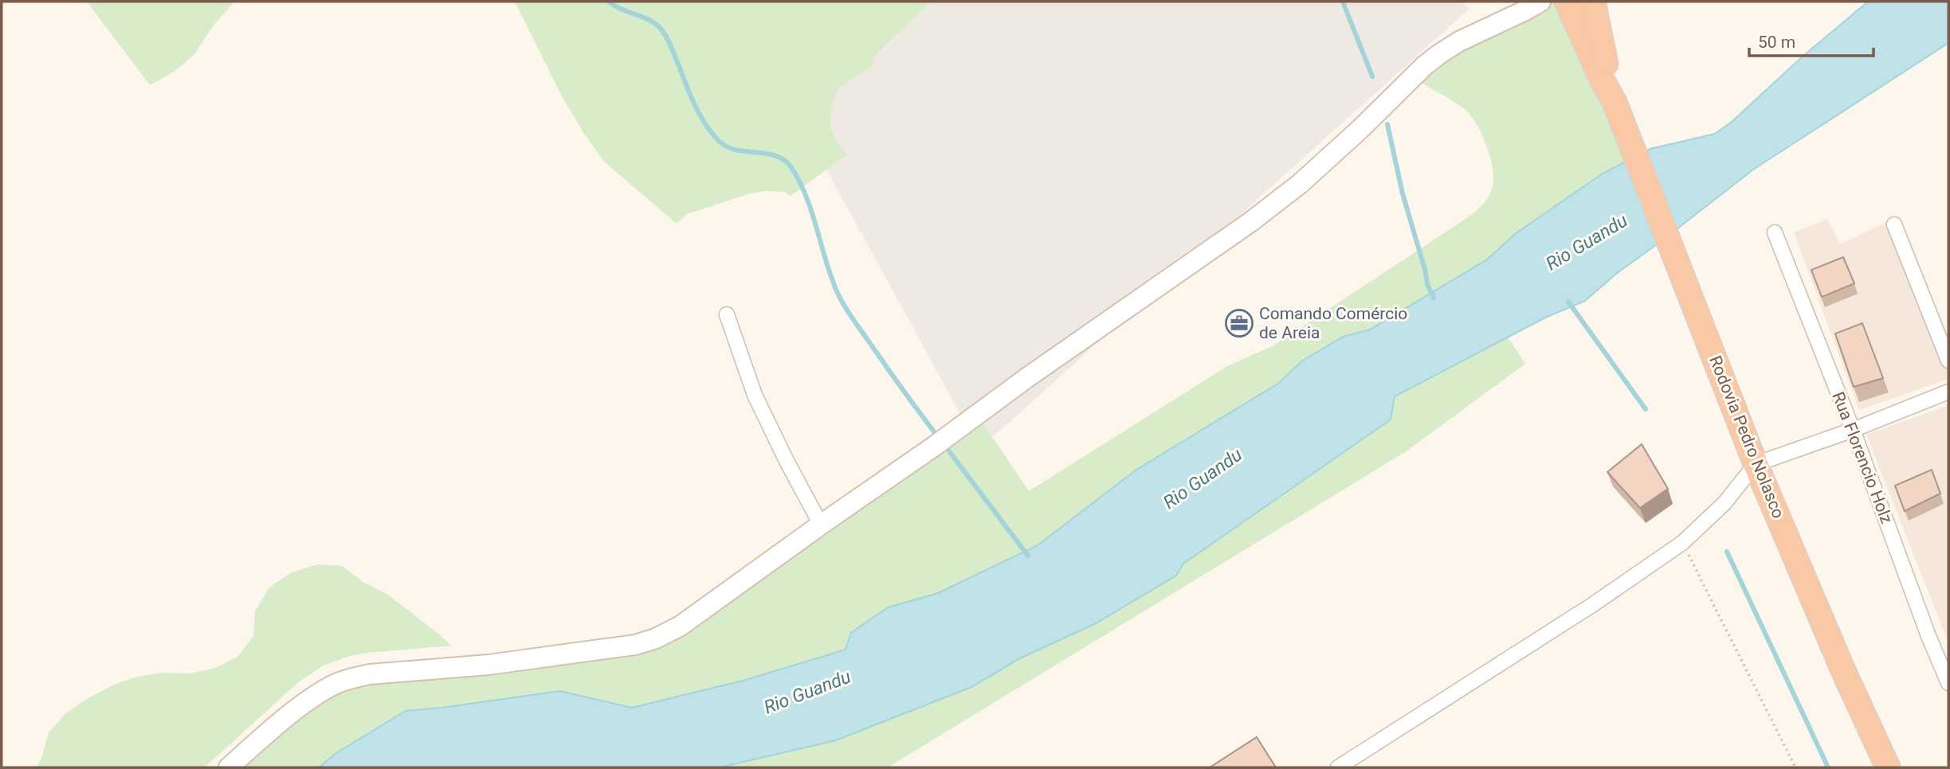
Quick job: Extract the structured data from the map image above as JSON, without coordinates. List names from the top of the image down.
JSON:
{
  "streets": {
    "highway": ["Rodovia Pedro Nolasco"],
    "street": ["Rua Florencio Holz"]
  },
  "water": ["Rio Guandu"],
  "places": {
    "office": ["Comando Comércio de Areia"]
  },
  "scale_bar": "50 m"
}
